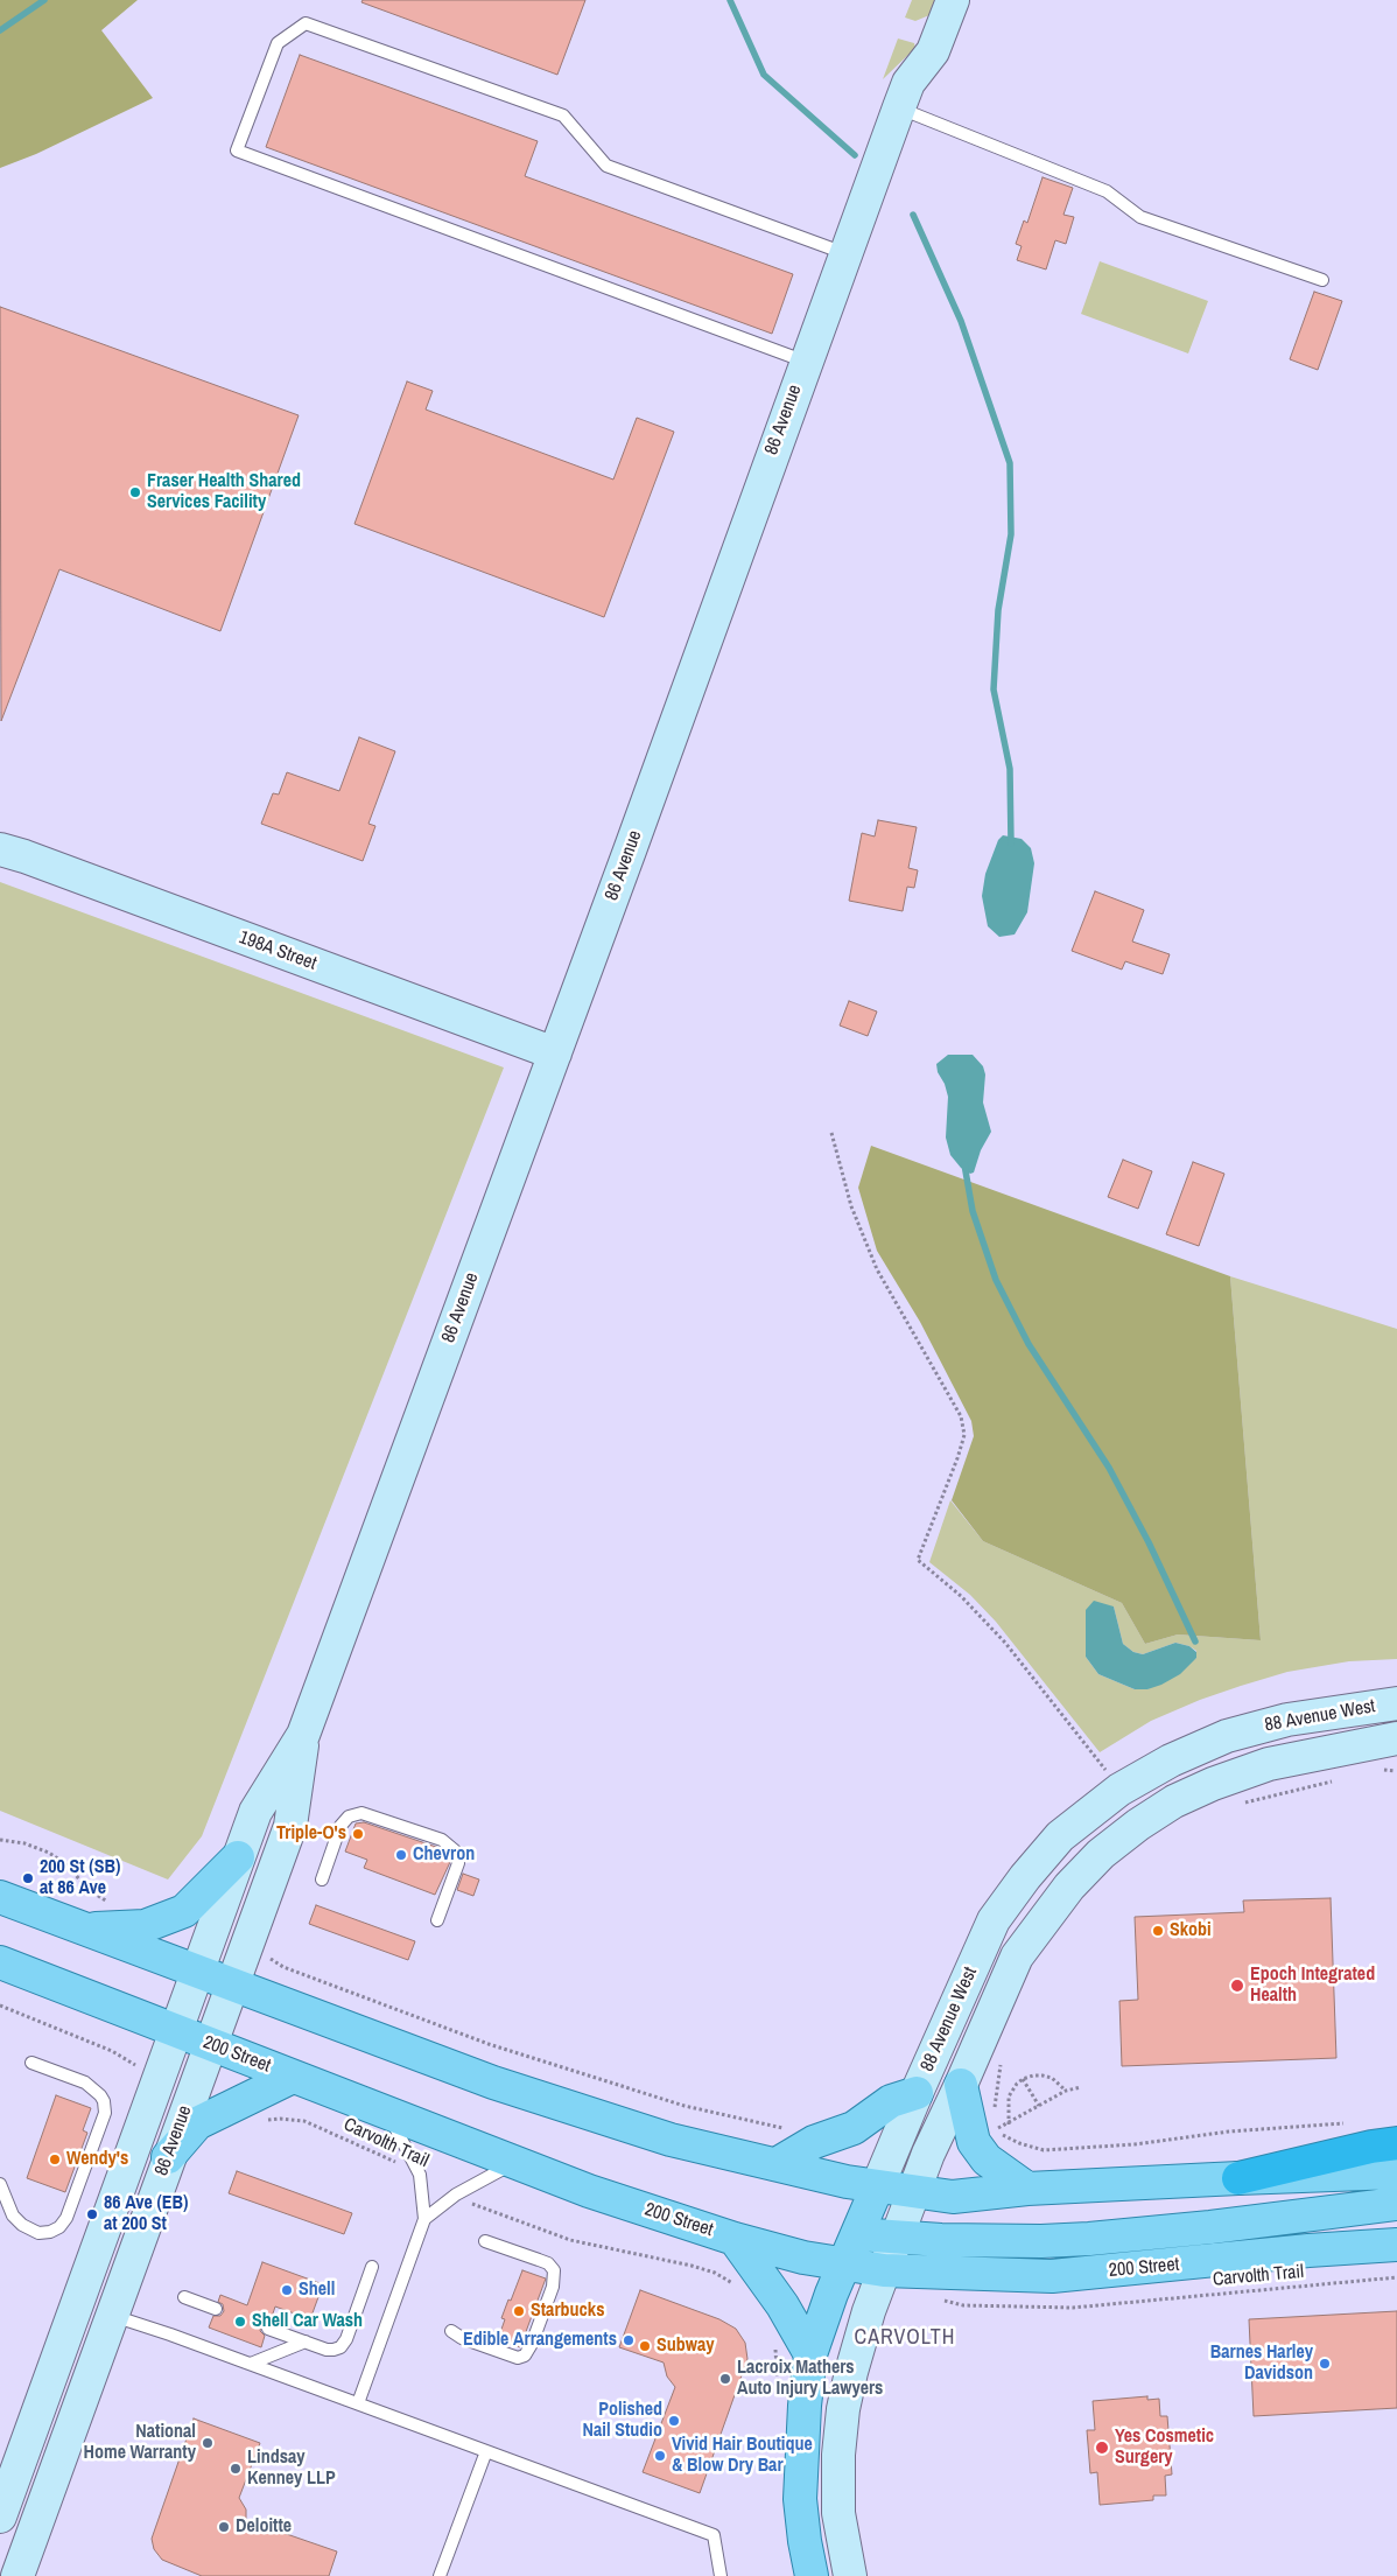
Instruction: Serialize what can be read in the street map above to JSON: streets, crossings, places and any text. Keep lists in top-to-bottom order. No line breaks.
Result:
{"streets":{"main road":["88 Avenue West","200 Street"],"street":["86 Avenue","198A Street"],"path":["Carvolth Trail"]},"crossings":[["86 Avenue","198A Street"],["86 Avenue","200 Street"],["88 Avenue West","200 Street"]],"districts":["CARVOLTH"],"places":["Fraser Health Shared Services Facility","Triple-O's","Chevron","200 St (SB) at 86 Ave","Skobi","Epoch Integrated Health","Wendy's","86 Ave (EB) at 200 St","Shell","Starbucks","Shell Car Wash","Edible Arrangements","Subway","Barnes Harley Davidson","Lacroix Mathers Auto Injury Lawyers","Polished Nail Studio","National Home Warranty","Yes Cosmetic Surgery","Vivid Hair Boutique & Blow Dry Bar","Lindsay Kenney LLP","Deloitte"]}
